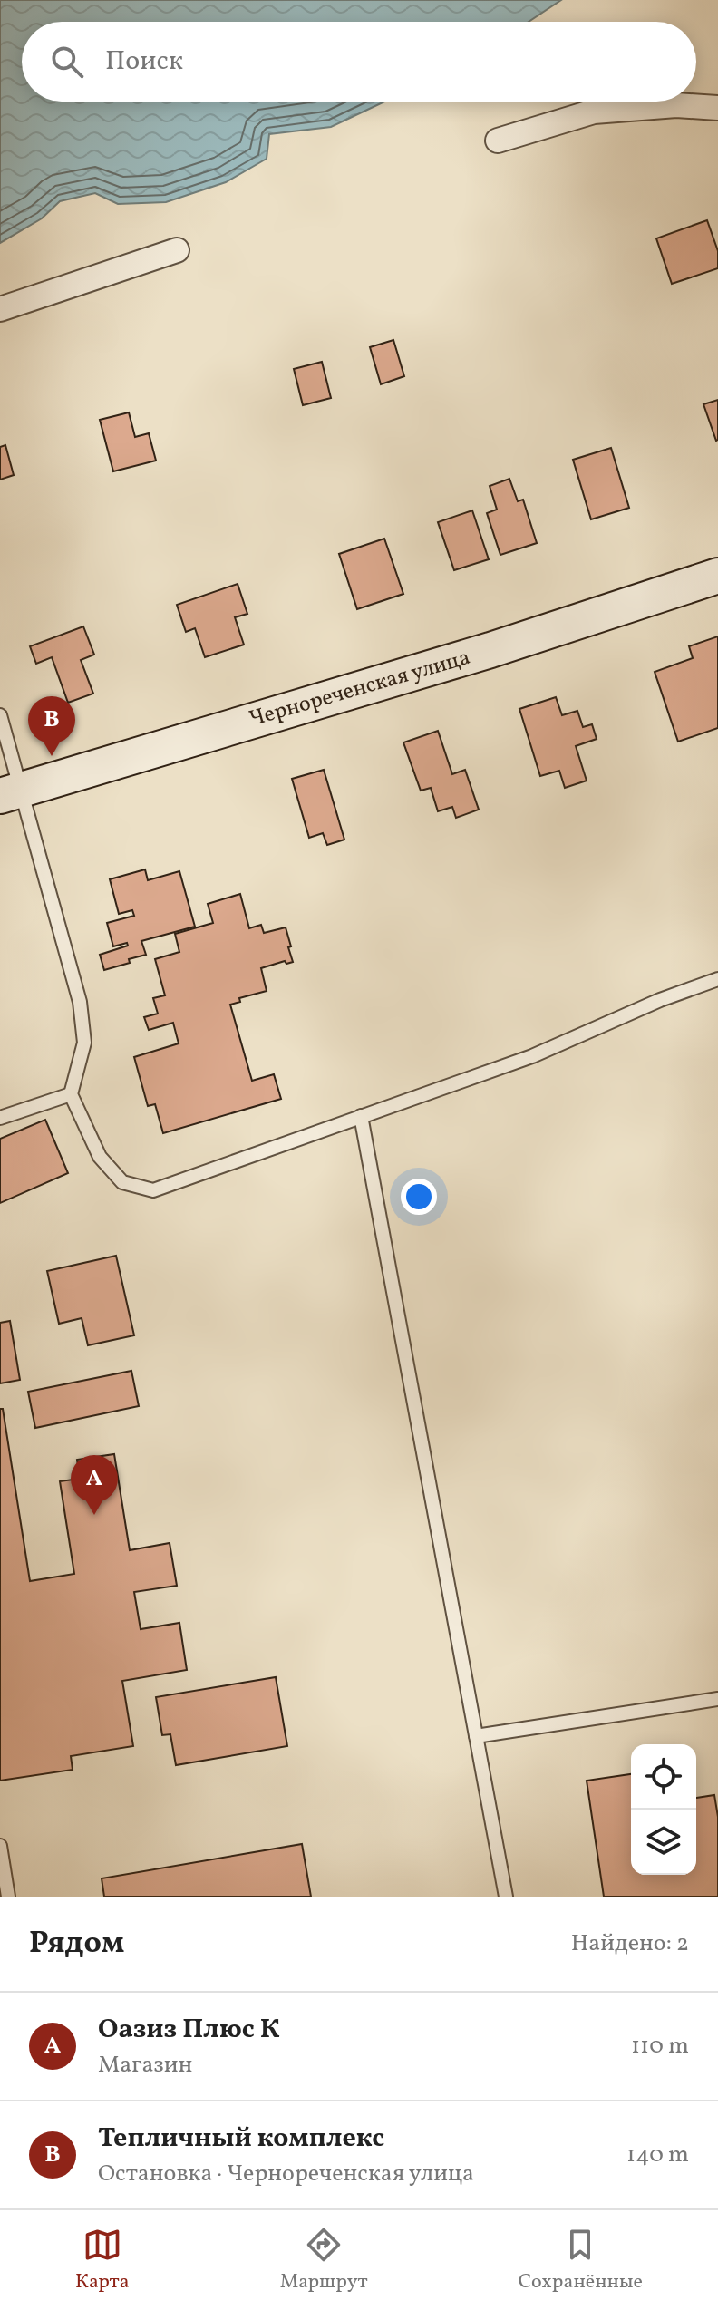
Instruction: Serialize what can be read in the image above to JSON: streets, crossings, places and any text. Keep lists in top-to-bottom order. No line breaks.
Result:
{"streets":{"street":["Чернореченская улица"]},"page":{"search":"Поиск","pins":["B","A"],"heading":["Рядом","Найдено: 2"],"list":[{"mark":"A","name":"Оазиз Плюс К","note":"Магазин","value":"110 m"},{"mark":"B","name":"Тепличный комплекс","note":"Остановка · Чернореченская улица","value":"140 m"}],"nav":["Карта","Маршрут","Сохранённые"]}}
